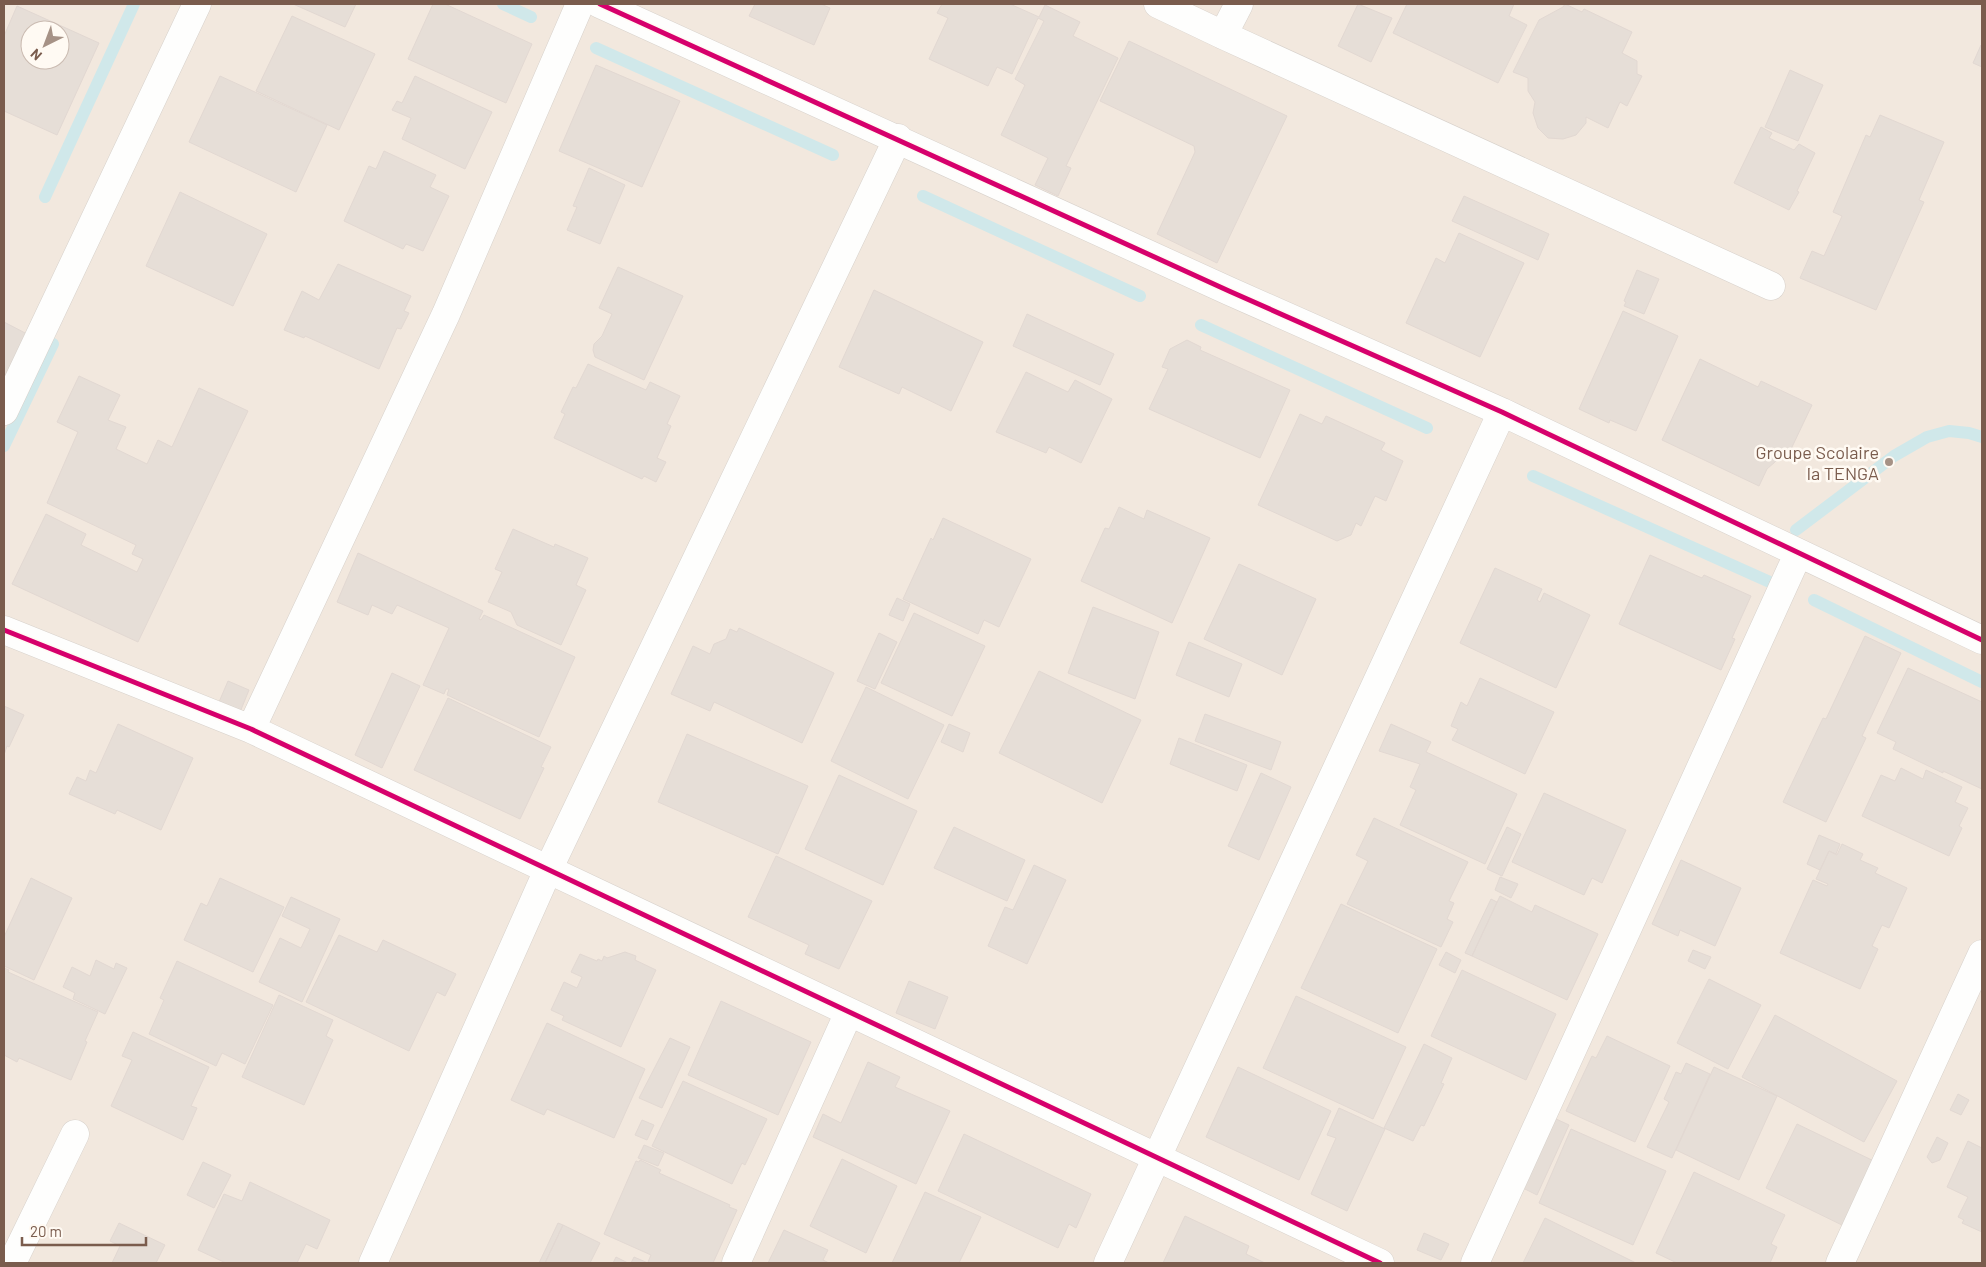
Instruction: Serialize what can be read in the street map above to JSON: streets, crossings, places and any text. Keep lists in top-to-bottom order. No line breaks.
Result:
{"places":["Groupe Scolaire la TENGA"],"scale_bar":"20 m","north":"bottom left"}
